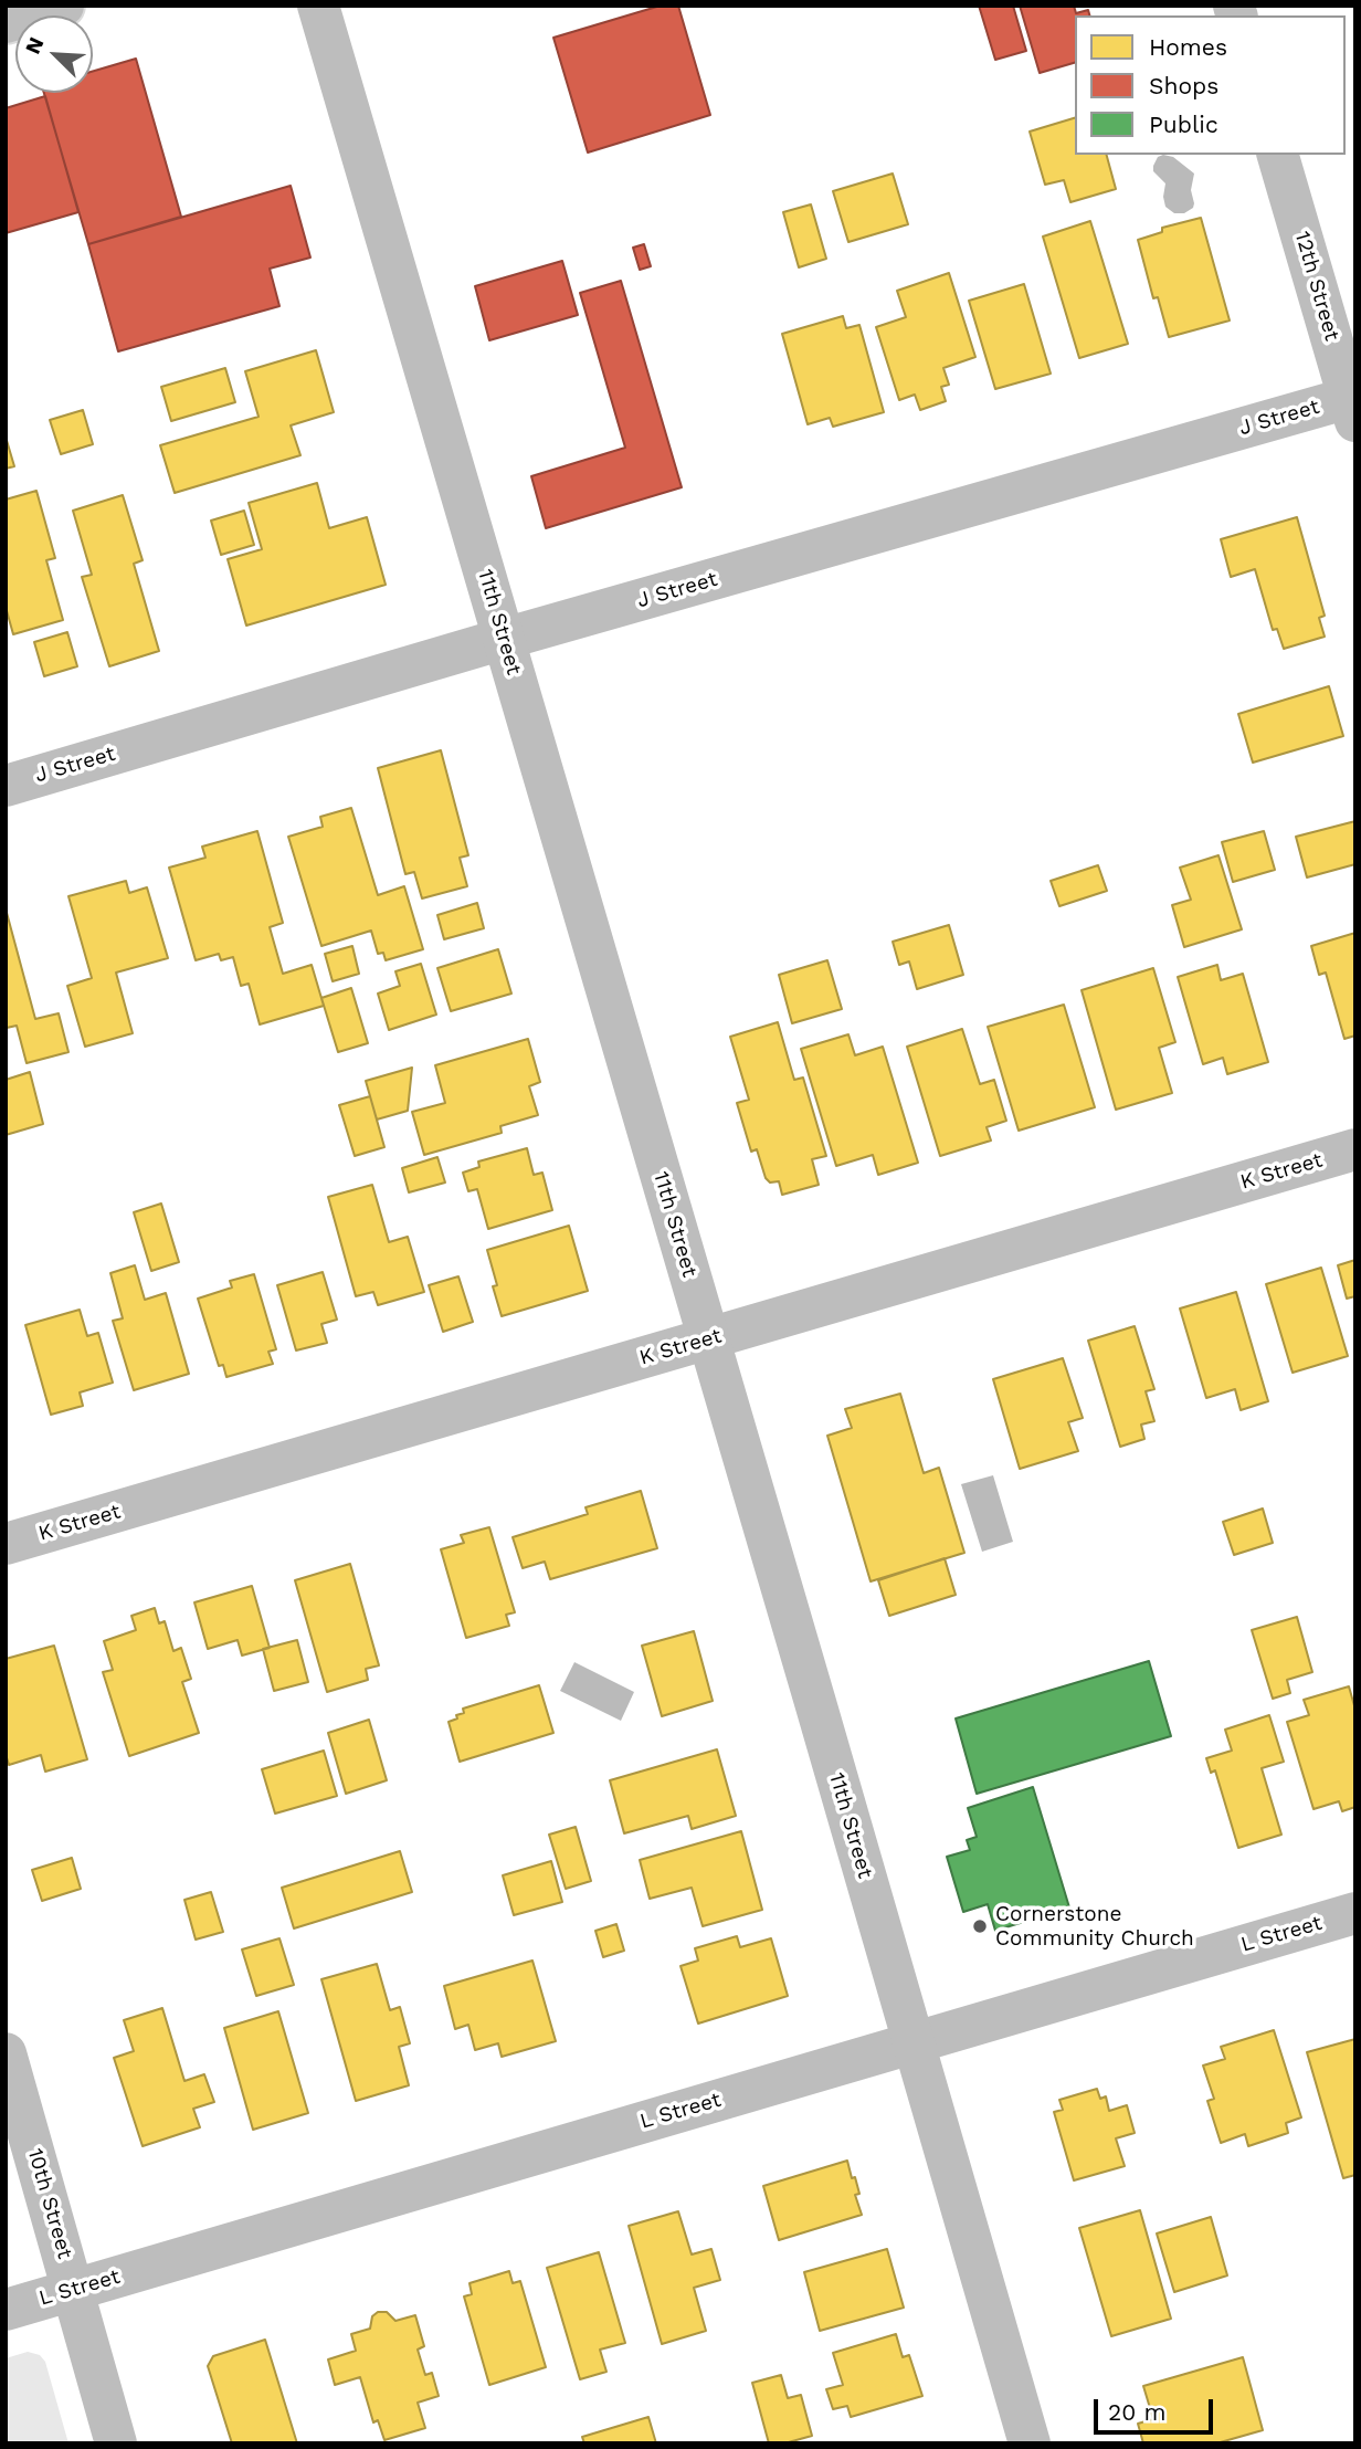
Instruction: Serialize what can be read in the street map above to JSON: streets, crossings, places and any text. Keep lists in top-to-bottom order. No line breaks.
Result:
{"streets":{"street":["12th Street","J Street","11th Street","K Street","L Street","10th Street"]},"crossings":[["12th Street","J Street"],["J Street","11th Street"],["11th Street","K Street"],["11th Street","L Street"],["L Street","10th Street"]],"places":["Cornerstone Community Church"],"legend":["Homes","Shops","Public"],"scale_bar":"20 m","north":"top left"}
